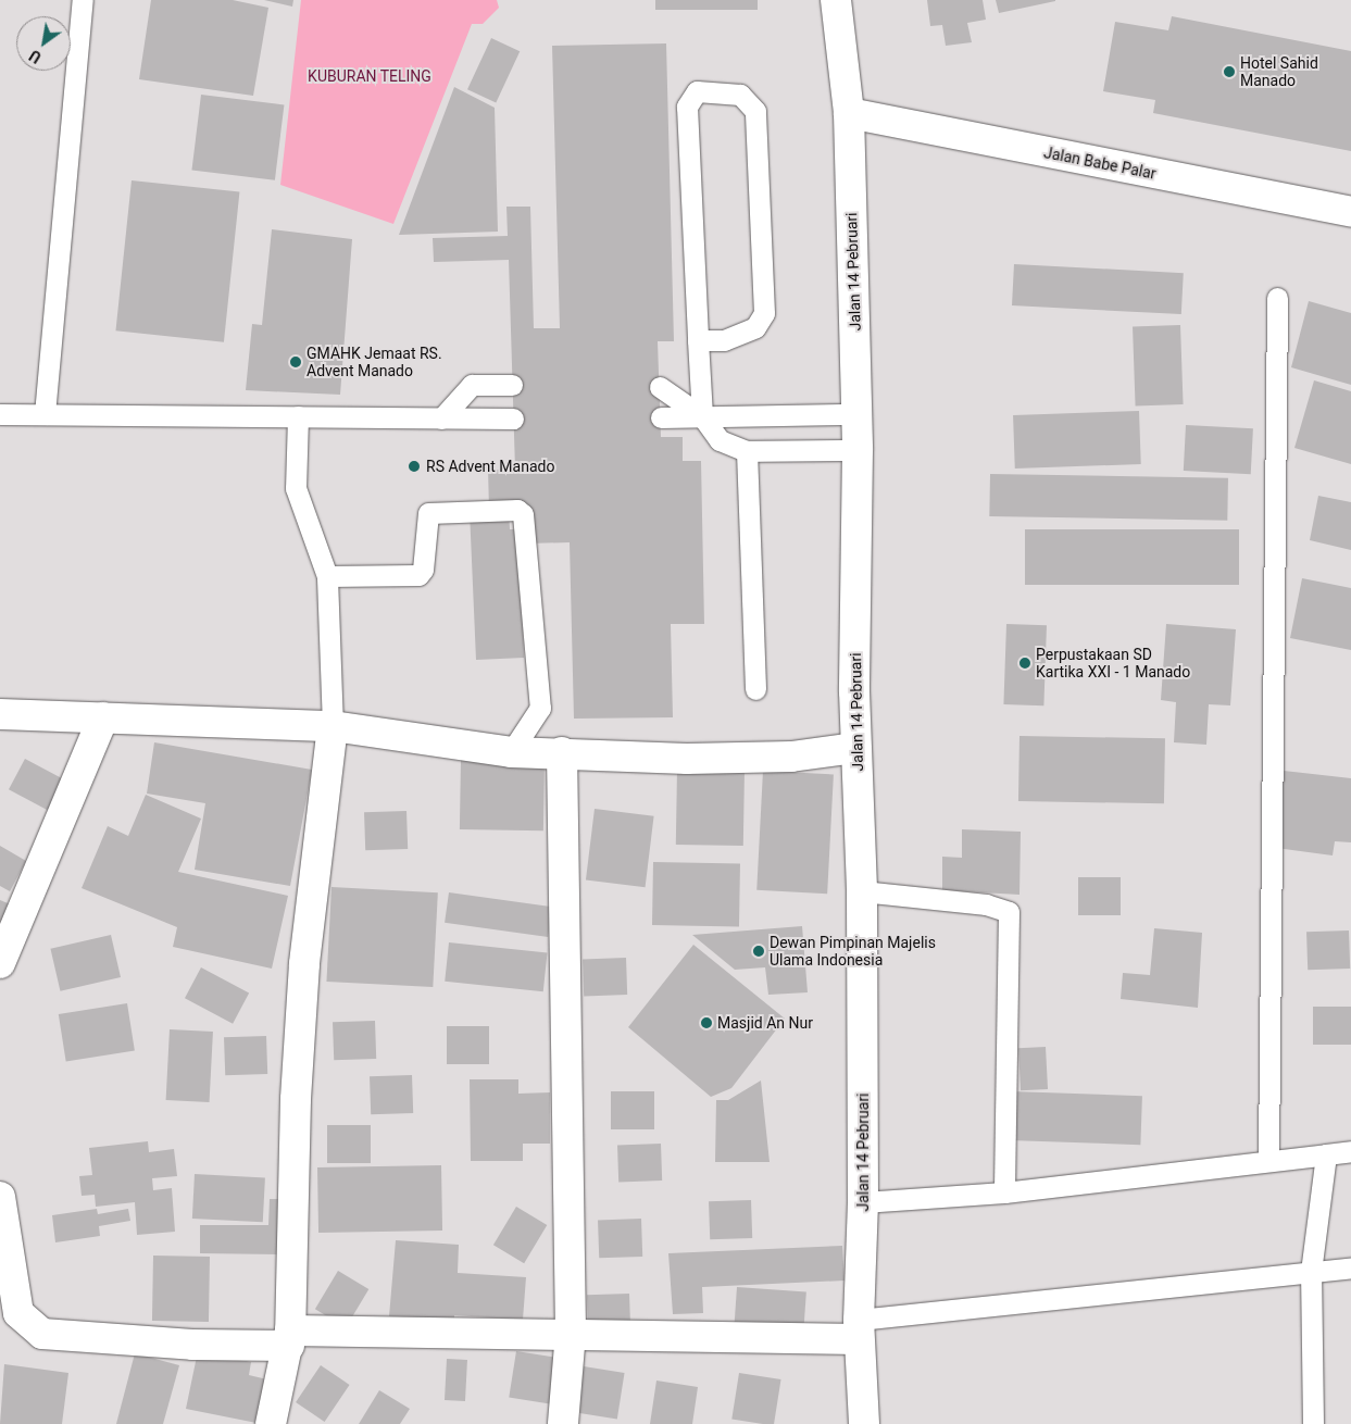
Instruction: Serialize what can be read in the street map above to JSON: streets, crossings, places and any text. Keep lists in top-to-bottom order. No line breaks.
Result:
{"streets":{"street":["Jalan Babe Palar","Jalan 14 Pebruari"]},"crossings":[["Jalan Babe Palar","Jalan 14 Pebruari"]],"parks":["KUBURAN TELING"],"places":["Hotel Sahid Manado","GMAHK Jemaat RS. Advent Manado","RS Advent Manado","Perpustakaan SD Kartika XXI - 1 Manado","Dewan Pimpinan Majelis Ulama Indonesia","Masjid An Nur"],"north":"bottom left"}
